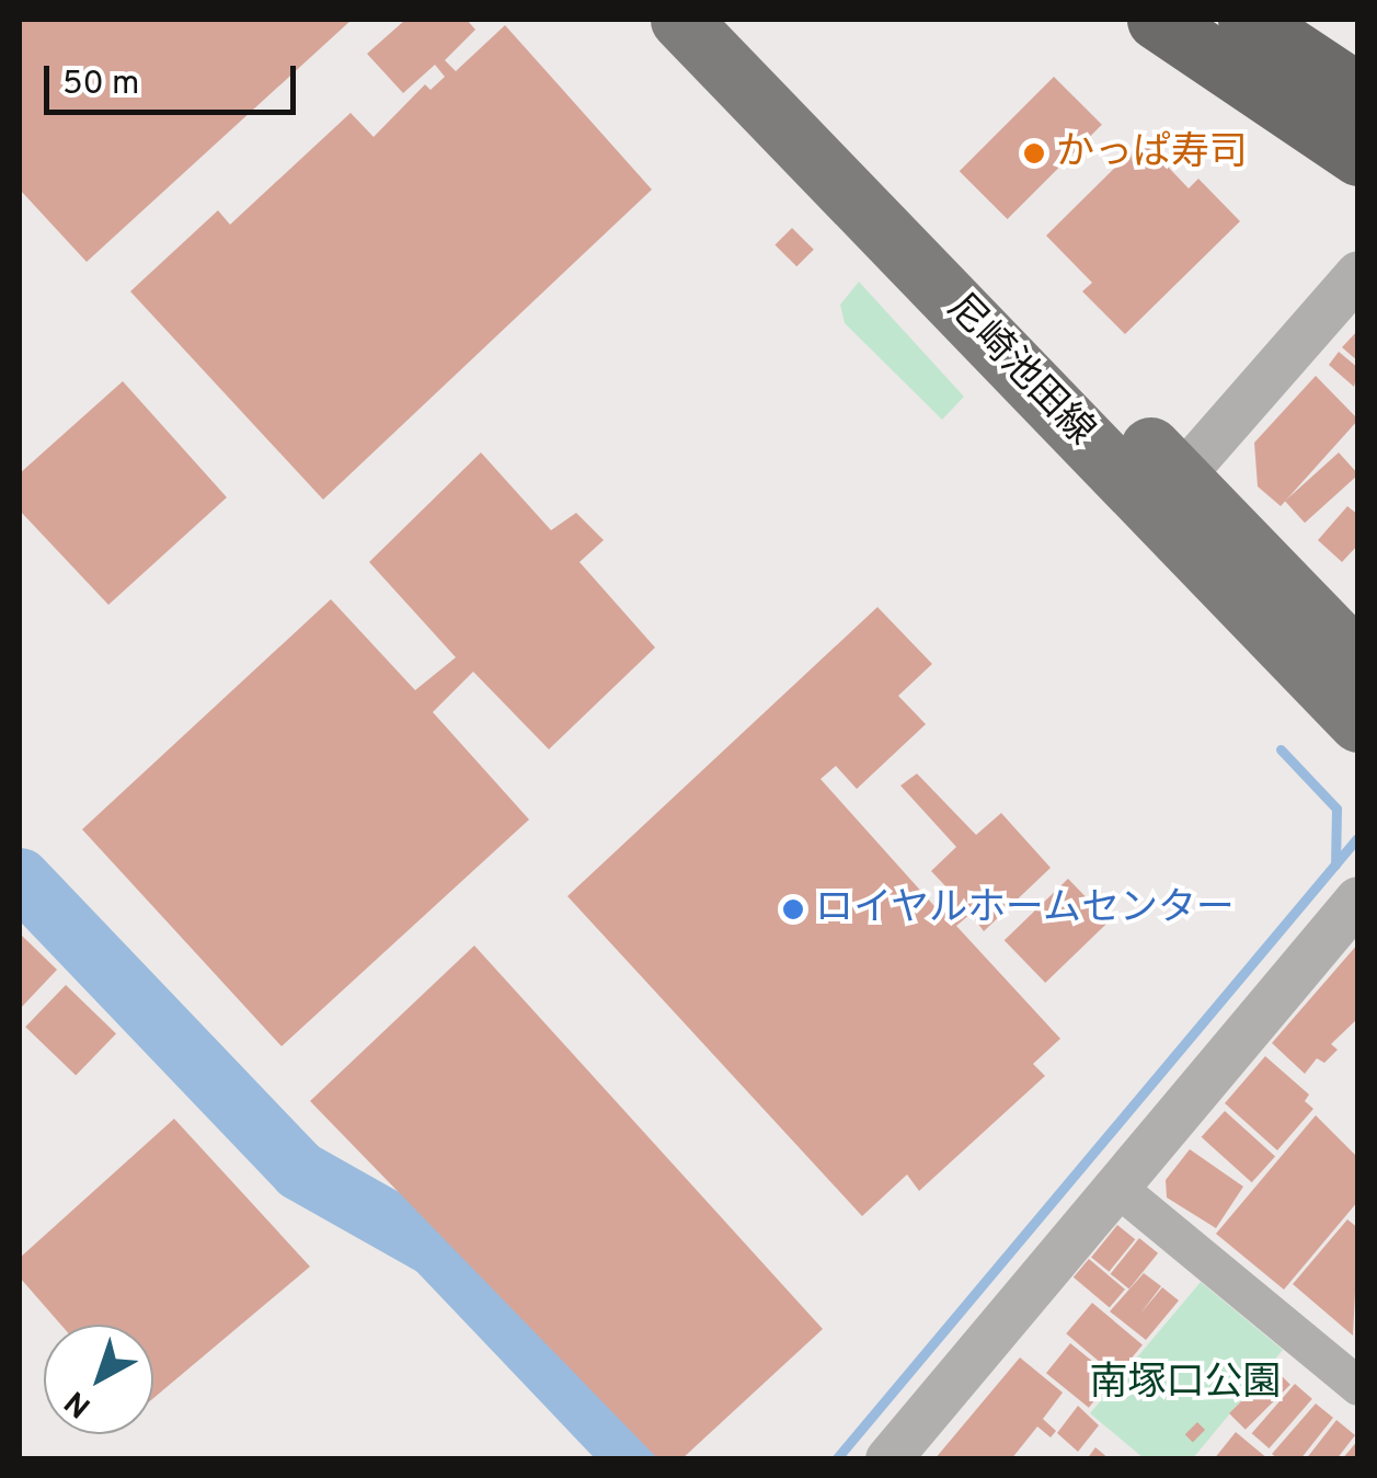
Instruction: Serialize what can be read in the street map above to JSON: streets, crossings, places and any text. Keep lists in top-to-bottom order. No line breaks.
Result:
{"streets":{"main road":["尼崎池田線"]},"parks":["南塚口公園"],"places":["かっぱ寿司","ロイヤルホームセンター"],"scale_bar":"50 m","north":"bottom left"}
